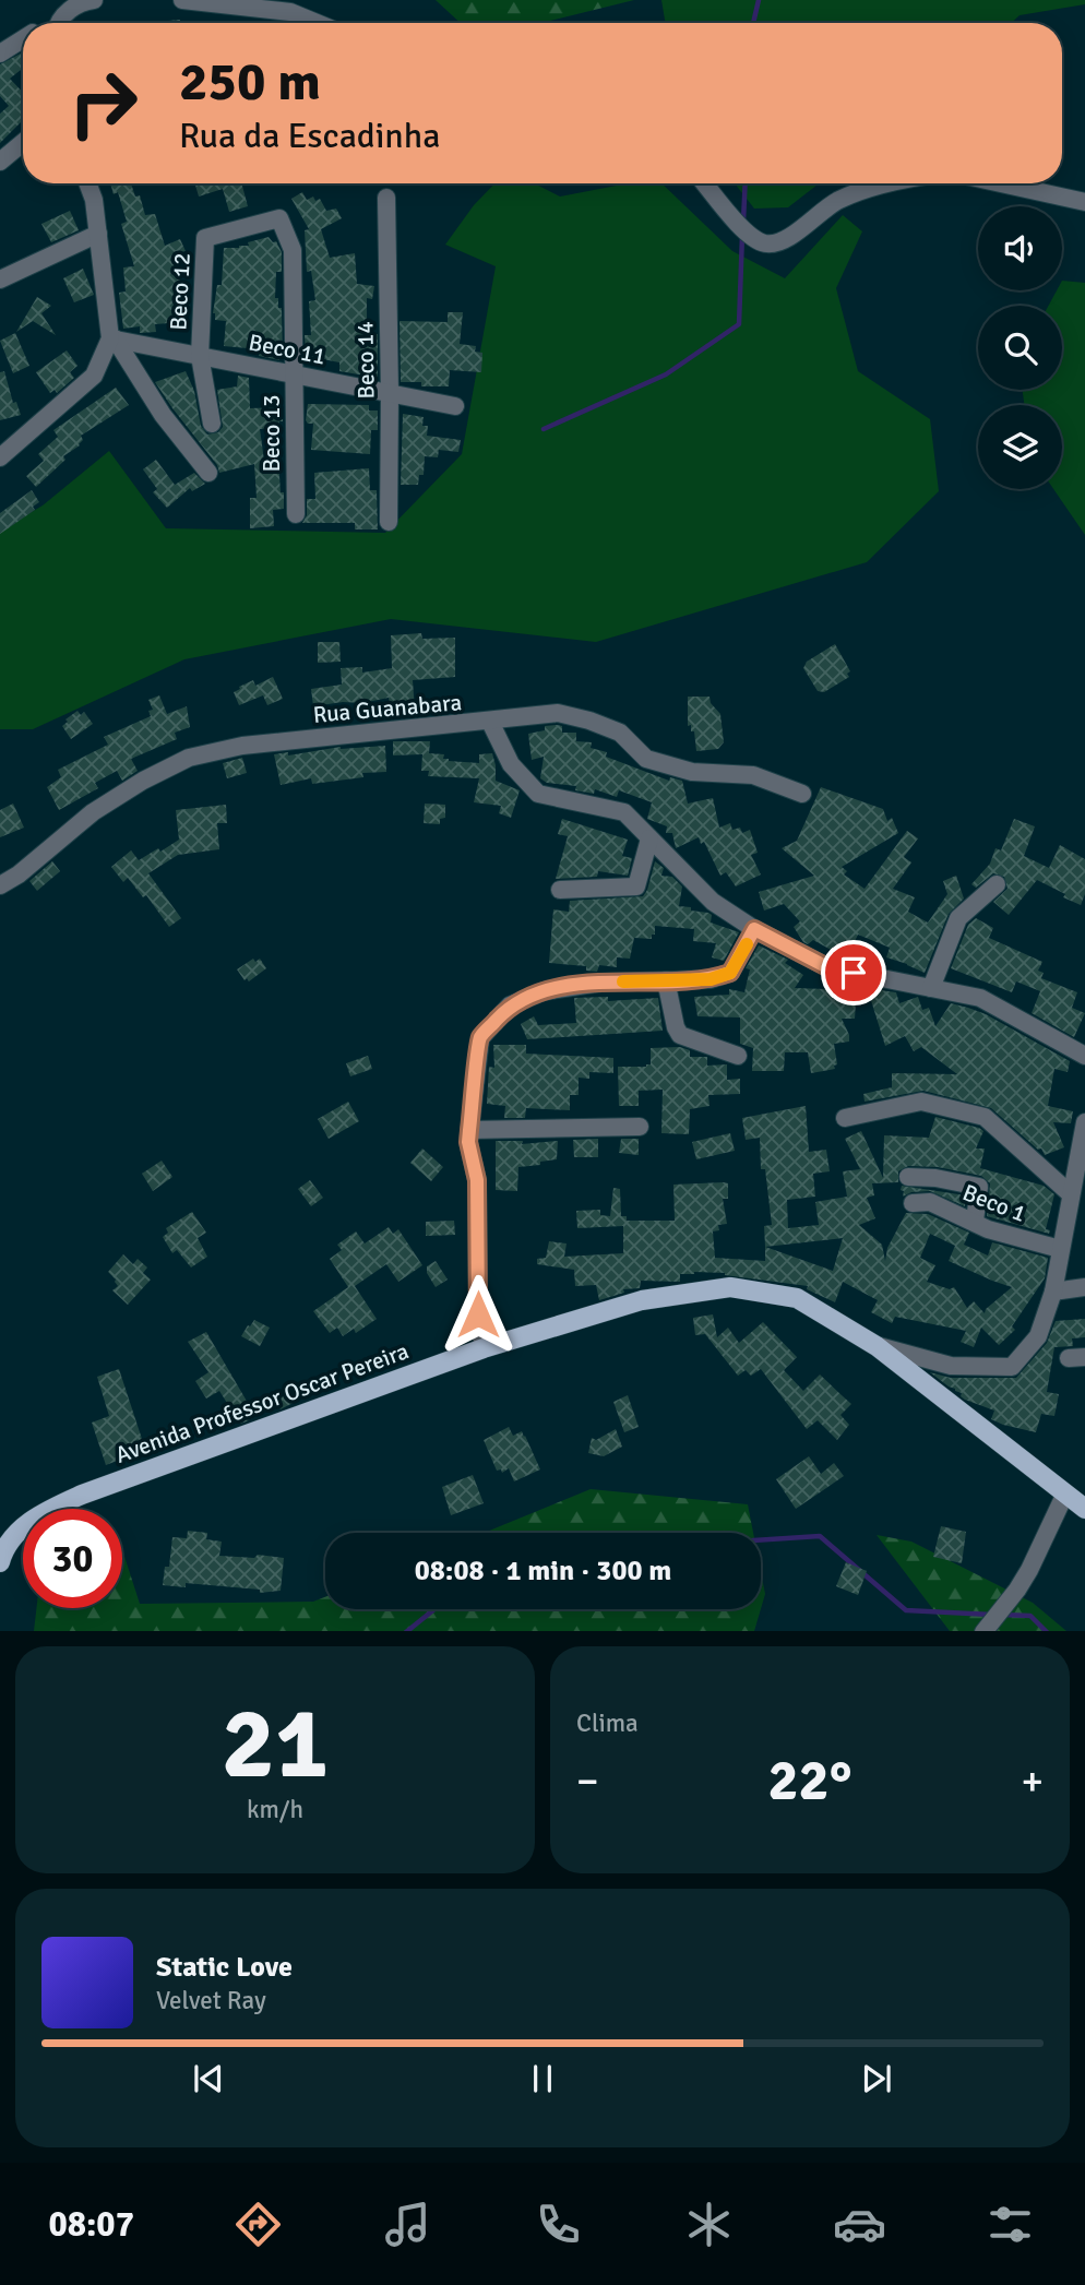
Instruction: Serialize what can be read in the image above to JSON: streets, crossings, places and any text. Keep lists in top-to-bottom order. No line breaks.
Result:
{"streets":{"main road":["Avenida Professor Oscar Pereira"],"street":["Beco 12","Beco 11","Beco 14","Beco 13","Rua Guanabara","Beco 1"]},"crossings":[["Beco 12","Beco 11"],["Beco 12","Beco 13"],["Beco 11","Beco 14"],["Beco 11","Beco 13"]],"page":{"turn":["250 m","Rua da Escadinha"],"limit":"30","trip":"08:08 · 1 min · 300 m","tile":[["21","km/h"],"Clima"],"heat":["−","22°","+"],"song":["Static Love","Velvet Ray"],"tabs":"08:07"}}
